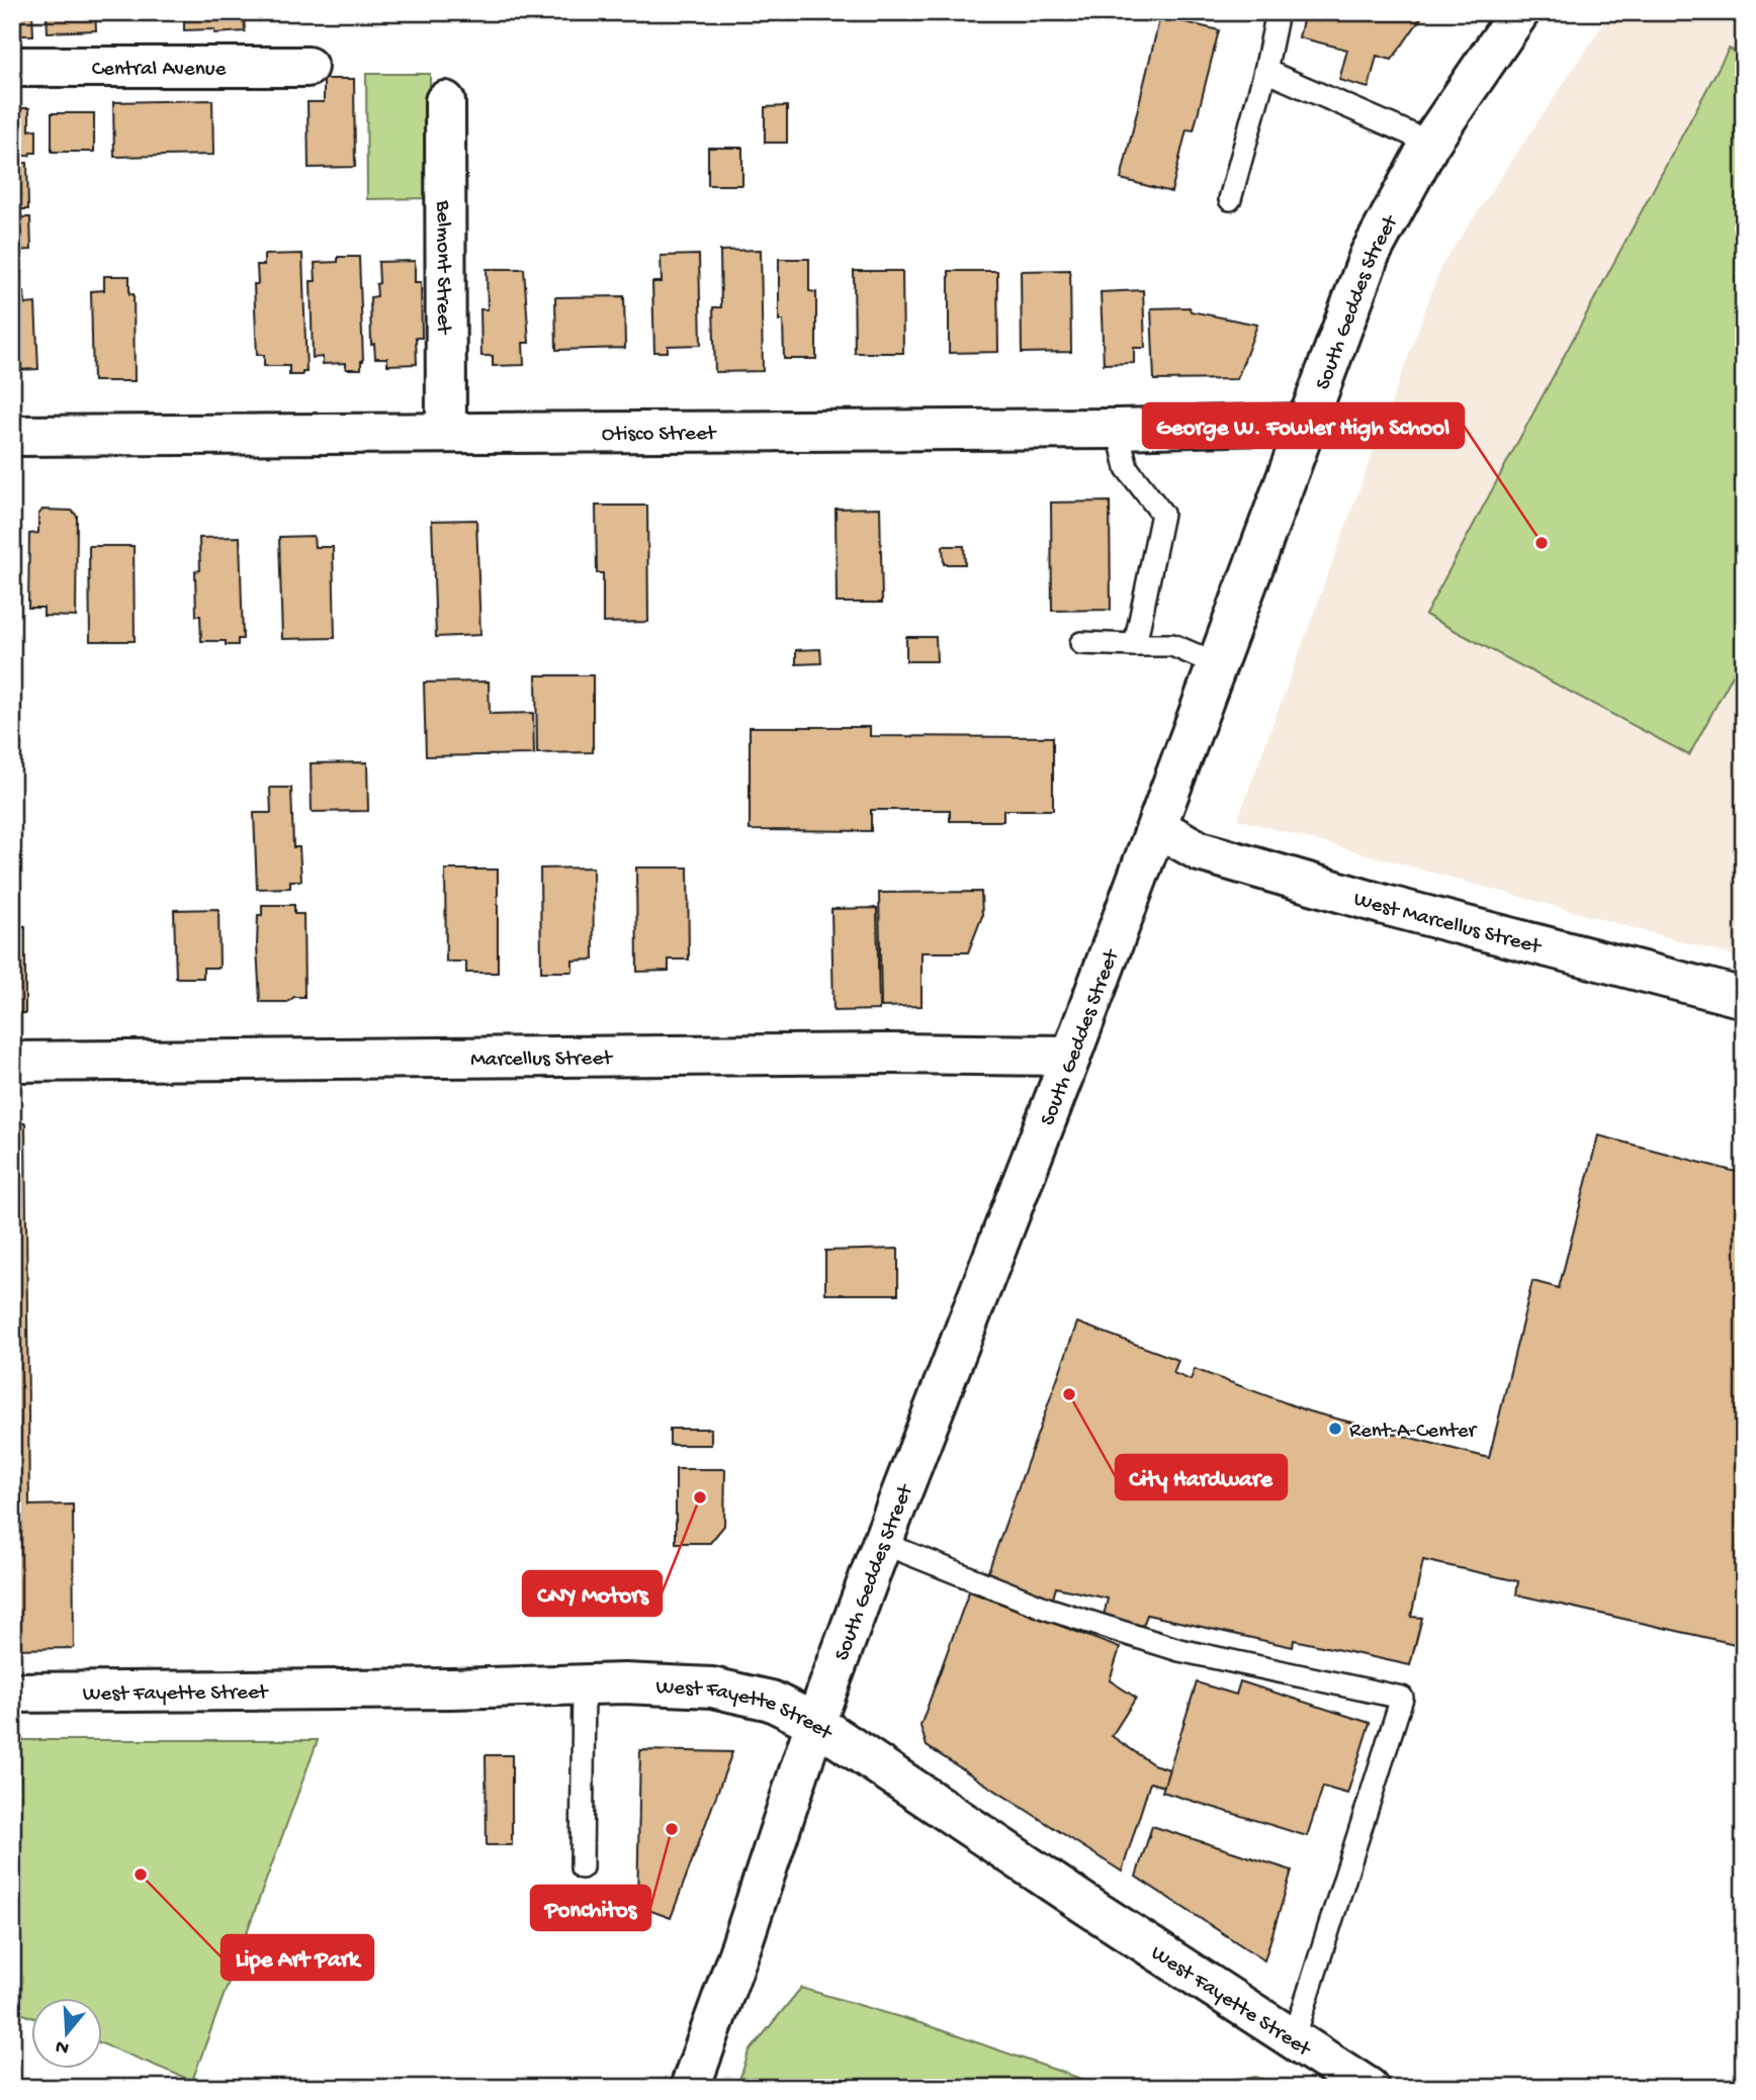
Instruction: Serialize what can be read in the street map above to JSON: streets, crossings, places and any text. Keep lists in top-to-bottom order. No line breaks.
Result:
{"streets":{"street":["Central Avenue","Belmont Street","South Geddes Street","Otisco Street","West Marcellus Street","Marcellus Street","West Fayette Street"]},"crossings":[["Belmont Street","Otisco Street"],["South Geddes Street","Otisco Street"],["South Geddes Street","West Marcellus Street"],["South Geddes Street","Marcellus Street"],["South Geddes Street","West Fayette Street"]],"places":["George W. Fowler High School","City Hardware","Rent-A-Center","CNY Motors","Ponchitos","Lipe Art Park"],"north":"bottom"}
